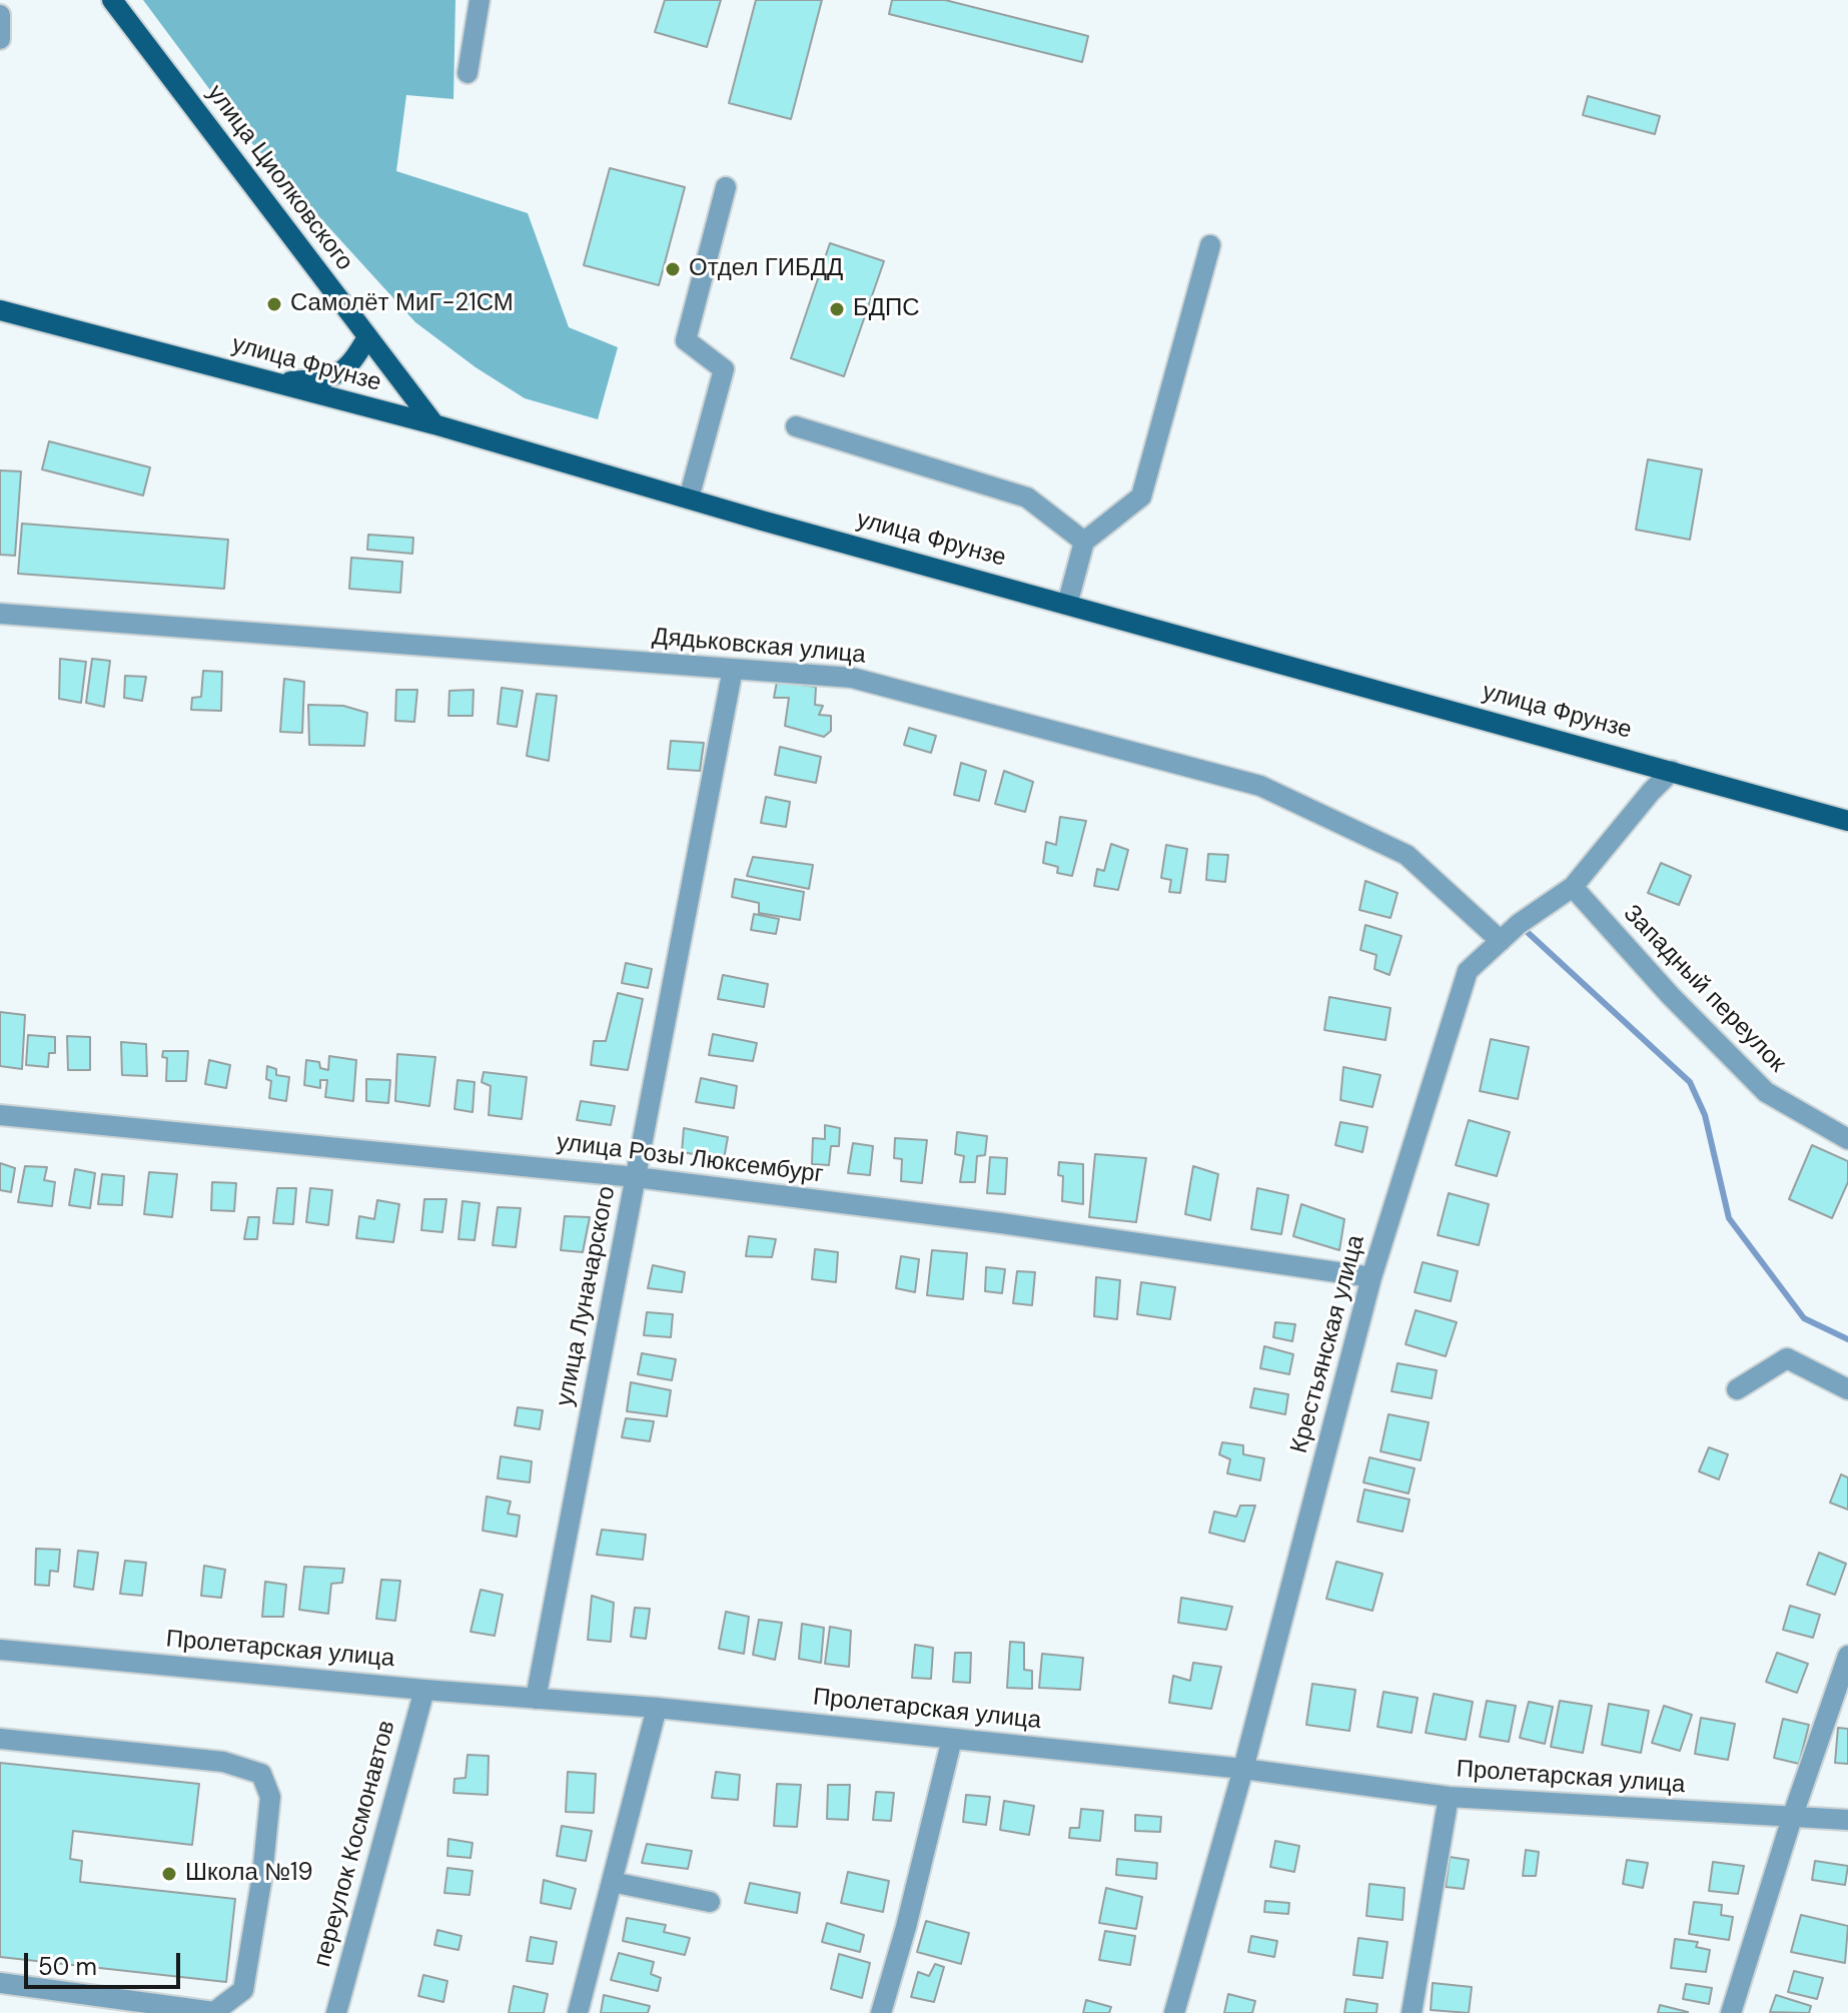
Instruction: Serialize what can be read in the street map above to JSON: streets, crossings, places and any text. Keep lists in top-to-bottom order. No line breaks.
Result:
{"streets":{"main road":["улица Циолковского","улица Фрунзе"],"street":["Дядьковская улица","Западный переулок","улица Розы Люксембург","улица Луначарского","Крестьянская улица","Пролетарская улица","переулок Космонавтов"]},"crossings":[["улица Циолковского","улица Фрунзе"],["улица Фрунзе","Крестьянская улица"],["Дядьковская улица","улица Луначарского"],["Дядьковская улица","Крестьянская улица"],["Западный переулок","Крестьянская улица"],["улица Розы Люксембург","улица Луначарского"],["улица Розы Люксембург","Крестьянская улица"],["улица Луначарского","Пролетарская улица"],["Крестьянская улица","Пролетарская улица"],["Пролетарская улица","переулок Космонавтов"]],"places":["Отдел ГИБДД","Самолёт МиГ-21СМ","БДПС","Школа №19"],"scale_bar":"50 m"}
